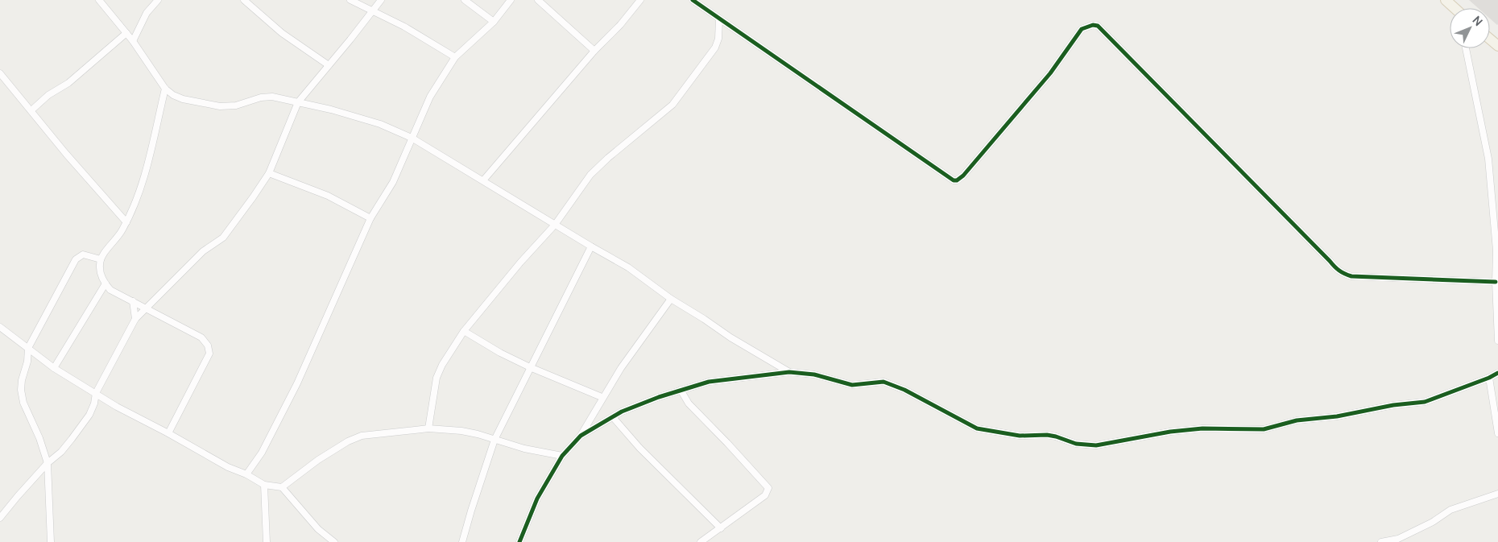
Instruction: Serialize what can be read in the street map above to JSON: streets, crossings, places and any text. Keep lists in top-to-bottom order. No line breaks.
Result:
{"north":"top right"}
